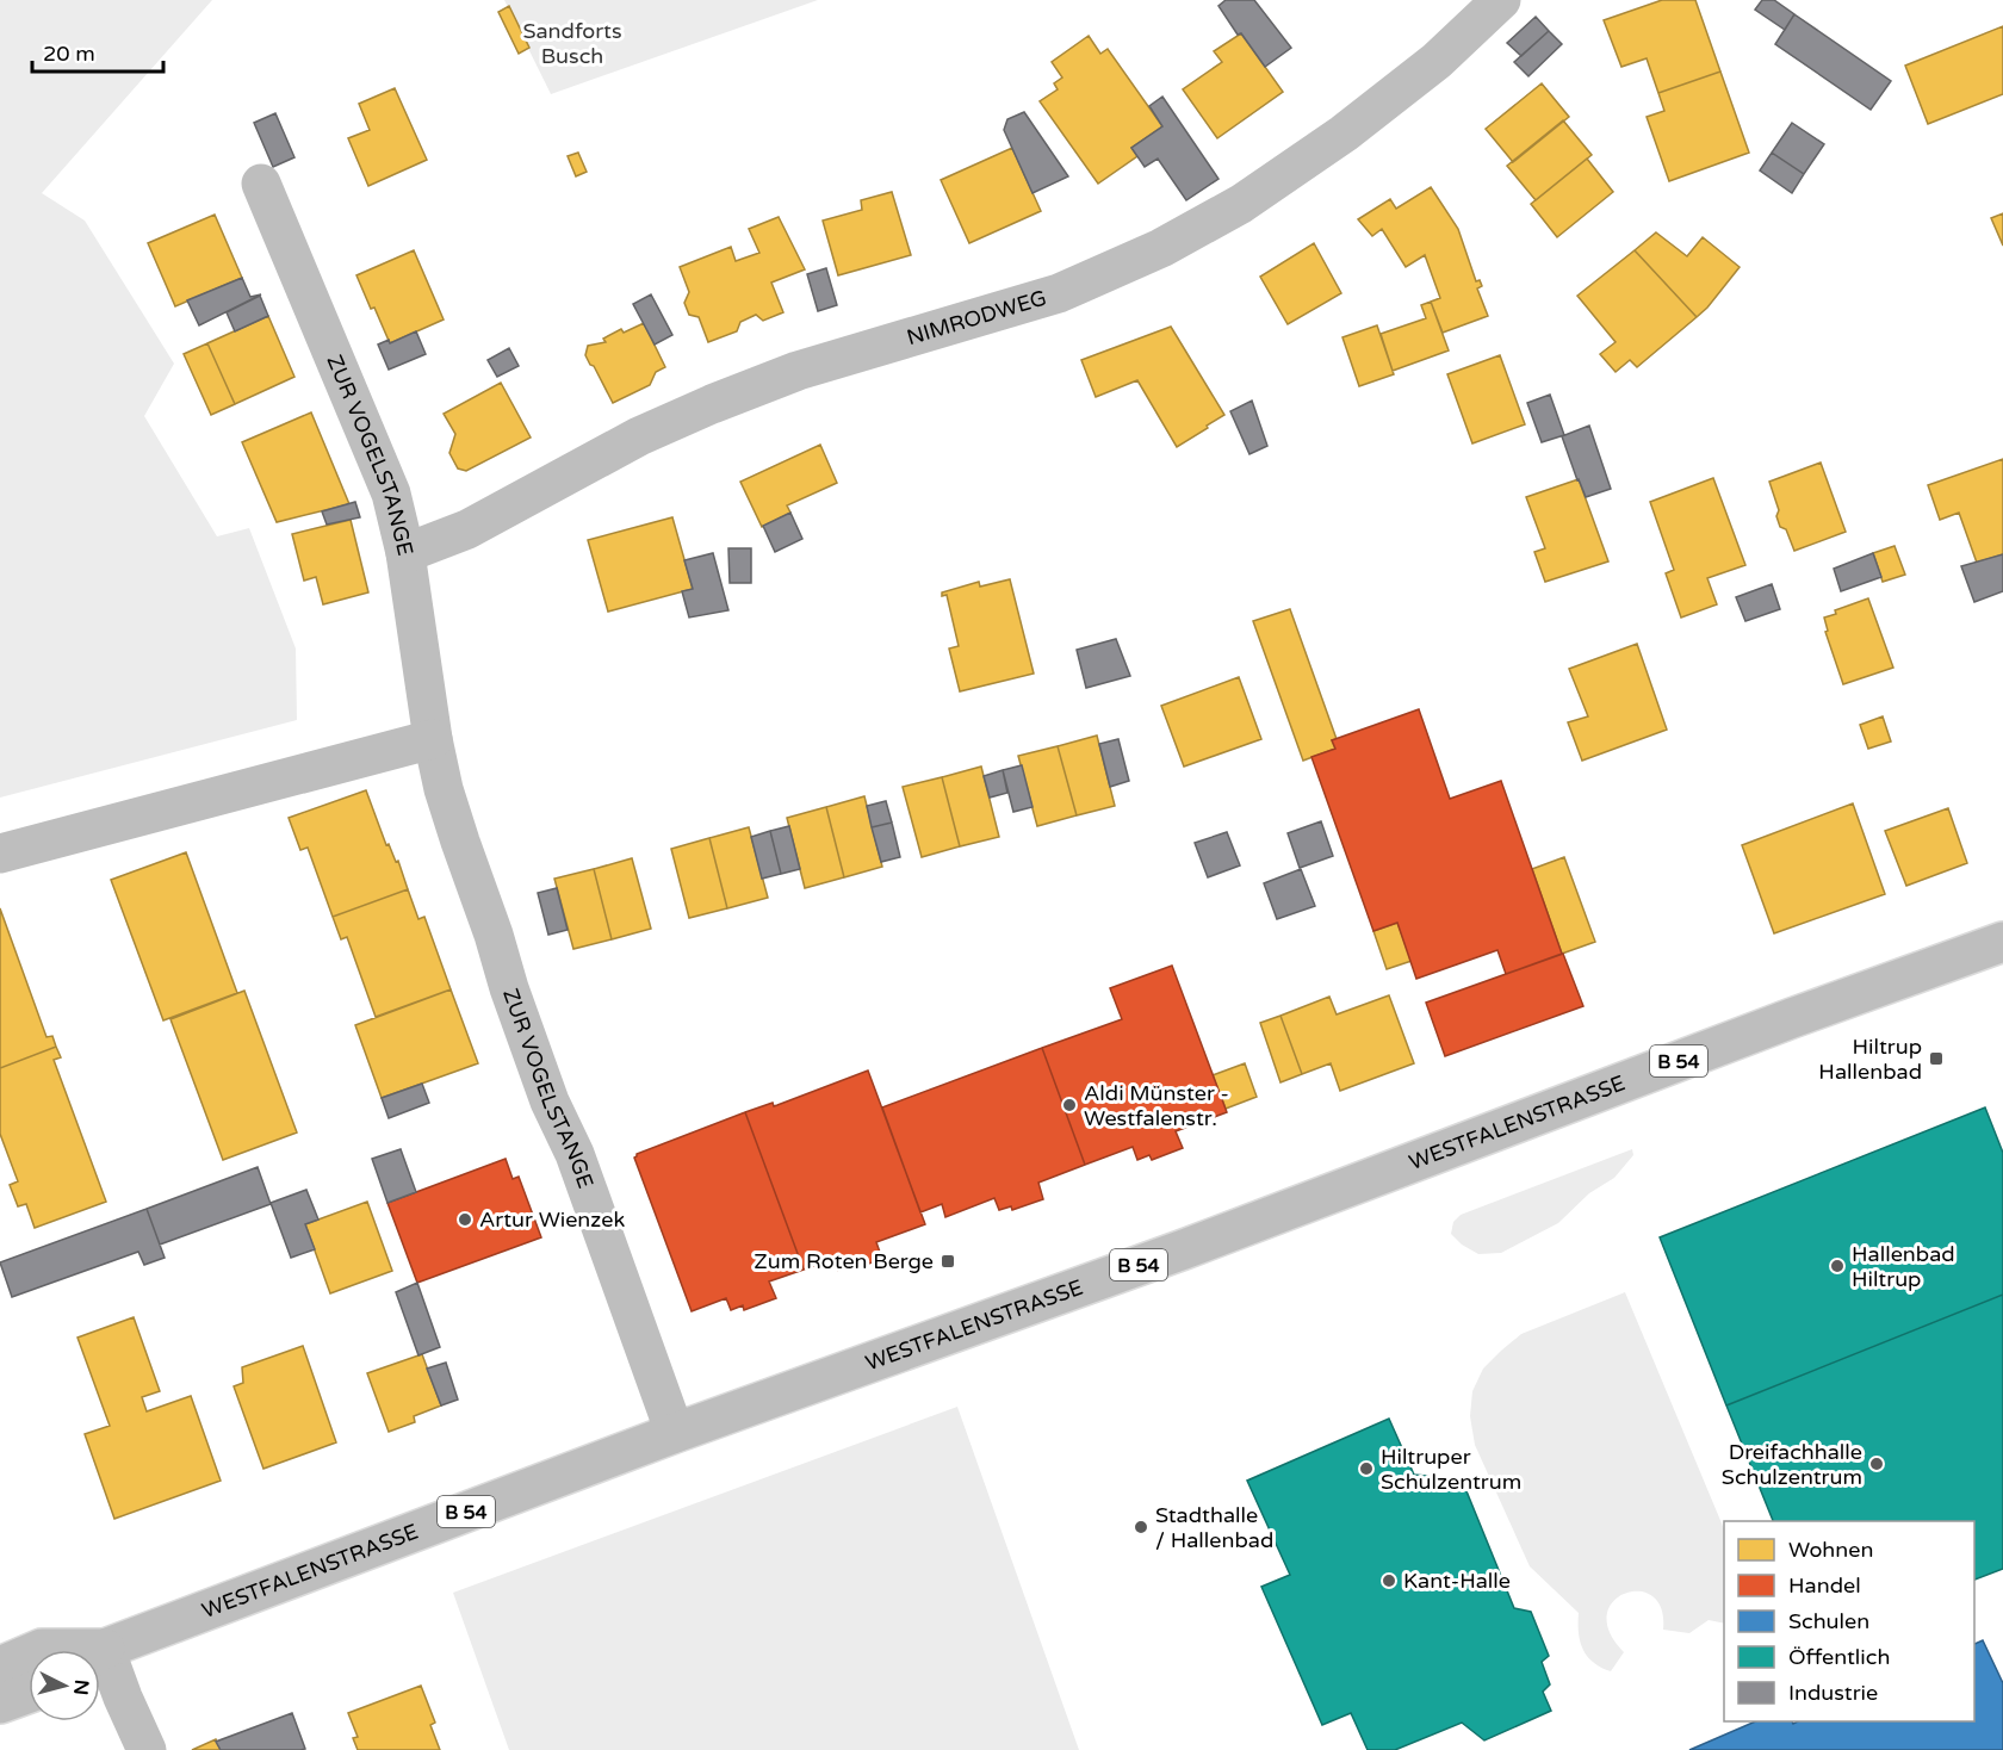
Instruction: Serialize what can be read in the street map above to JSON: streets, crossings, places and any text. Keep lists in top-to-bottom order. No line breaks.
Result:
{"streets":{"street":["NIMRODWEG","ZUR VOGELSTANGE","B 54","WESTFALENSTRASSE"]},"crossings":[["NIMRODWEG","ZUR VOGELSTANGE"],["ZUR VOGELSTANGE","WESTFALENSTRASSE"]],"parks":["Sandforts Busch"],"places":{"transit":["Hiltrup Hallenbad","Zum Roten Berge"],"other":["Aldi Münster - Westfalenstr.","Artur Wienzek","Hallenbad Hiltrup","Dreifachhalle Schulzentrum","Hiltruper Schulzentrum","Stadthalle / Hallenbad","Kant-Halle"]},"legend":["Wohnen","Handel","Schulen","Öffentlich","Industrie"],"scale_bar":"20 m","north":"right"}
